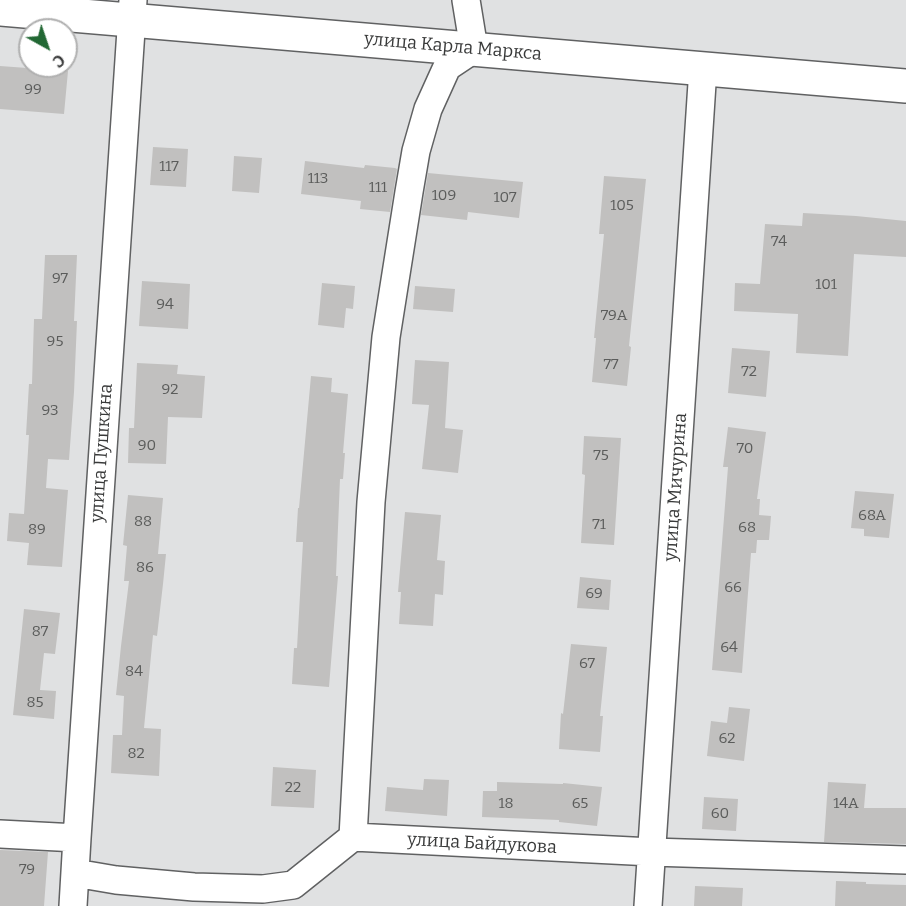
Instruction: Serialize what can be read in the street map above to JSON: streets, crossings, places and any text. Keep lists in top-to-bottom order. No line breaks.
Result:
{"streets":{"main road":["улица Карла Маркса"],"street":["улица Пушкина","улица Мичурина","улица Байдукова"]},"crossings":[["улица Карла Маркса","улица Пушкина"],["улица Карла Маркса","улица Мичурина"],["улица Мичурина","улица Байдукова"]],"house_numbers":["99","117","113","111","109","107","105","74","97","101","94","79А","95","77","72","92","93","90","70","75","68А","88","71","68","89","86","66","69","87","64","67","84","85","62","82","22","18","65","14А","60","79"],"north":"bottom right"}
